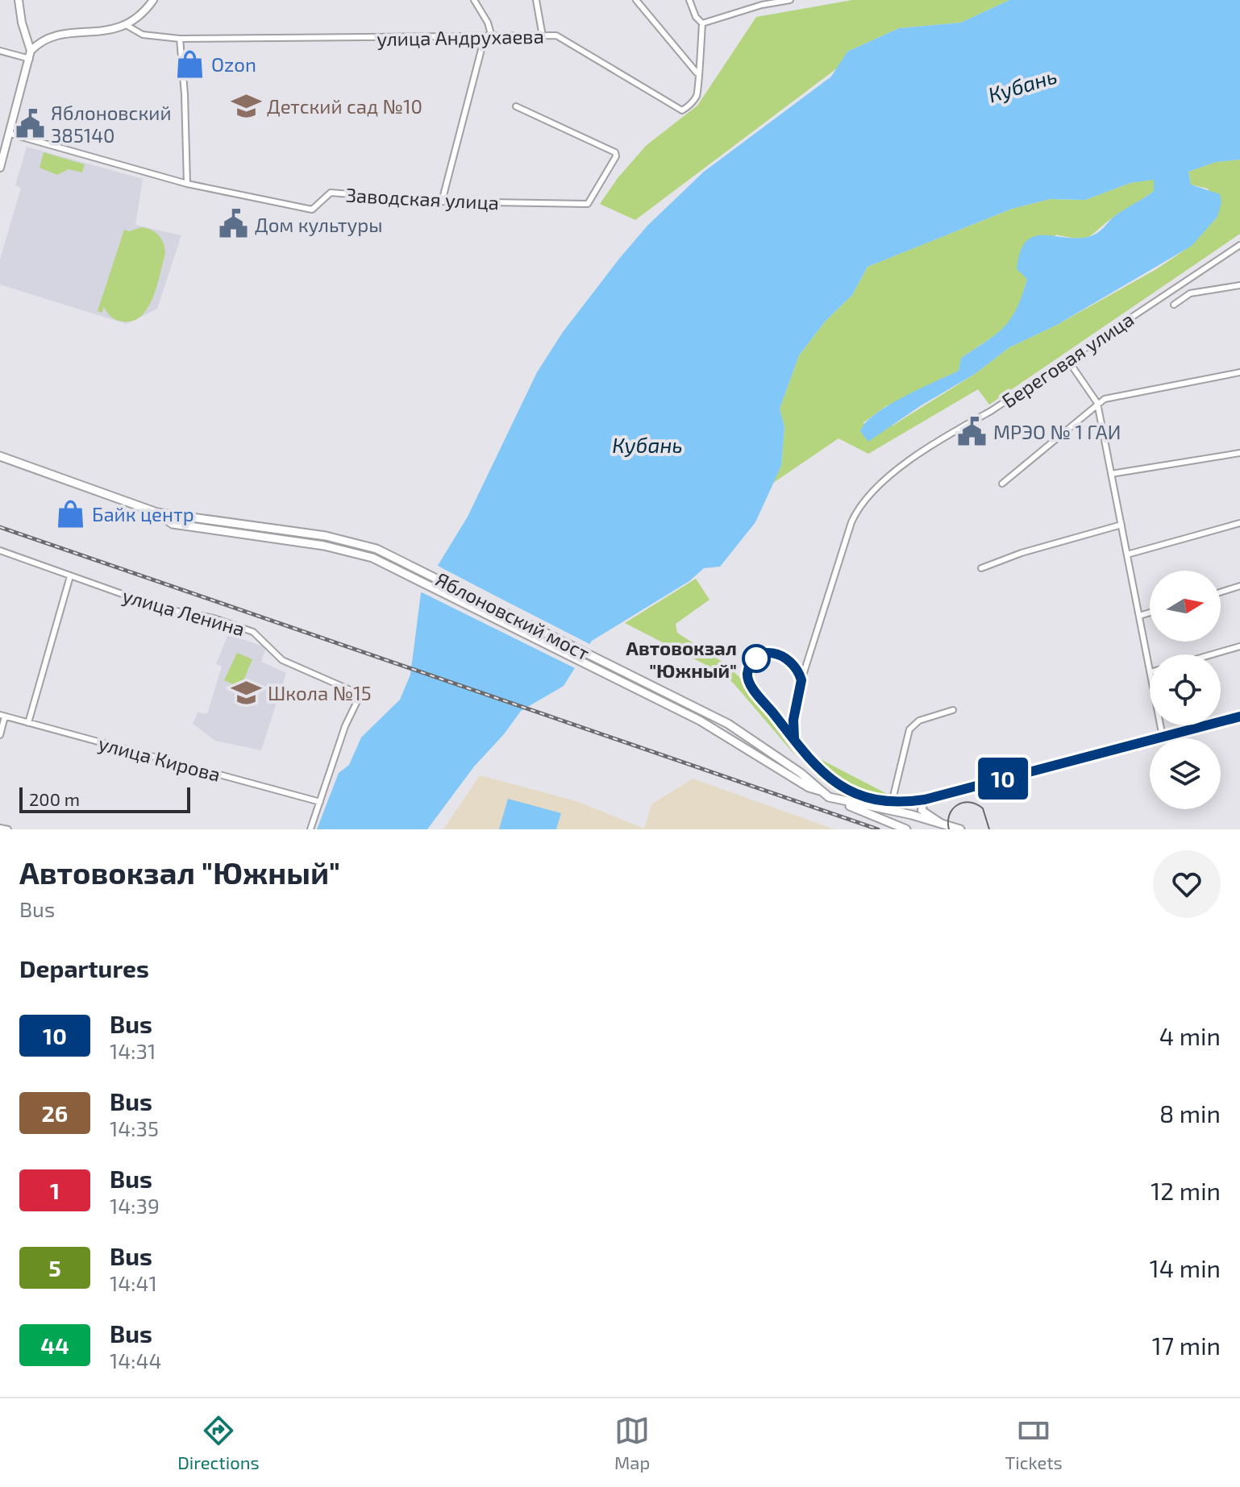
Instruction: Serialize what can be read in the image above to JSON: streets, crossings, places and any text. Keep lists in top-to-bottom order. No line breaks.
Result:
{"streets":{"main road":["Яблоновский мост"],"street":["улица Андрухаева","Заводская улица","Береговая улица","улица Ленина","улица Кирова"]},"crossings":[["улица Ленина","улица Кирова"]],"water":["Кубань"],"places":{"shop":["Ozon","Байк центр"],"school or university":["Детский сад №10","Школа №15"],"public building":["Яблоновский 385140","Дом культуры","МРЭО № 1 ГАИ"],"other":["Автовокзал \"Южный\""]},"lines":["bus line 10"],"scale_bar":"200 m","north":"right","page":{"on_map":"10","scale":"200 m","heading":[["Автовокзал \"Южный\"","Bus"],"Departures"],"list":[{"mark":"10","name":"Bus","note":"14:31","value":"4 min"},{"mark":"26","name":"Bus","note":"14:35","value":"8 min"},{"mark":"1","name":"Bus","note":"14:39","value":"12 min"},{"mark":"5","name":"Bus","note":"14:41","value":"14 min"},{"mark":"44","name":"Bus","note":"14:44","value":"17 min"}],"tabs":["Directions","Map","Tickets"]}}
